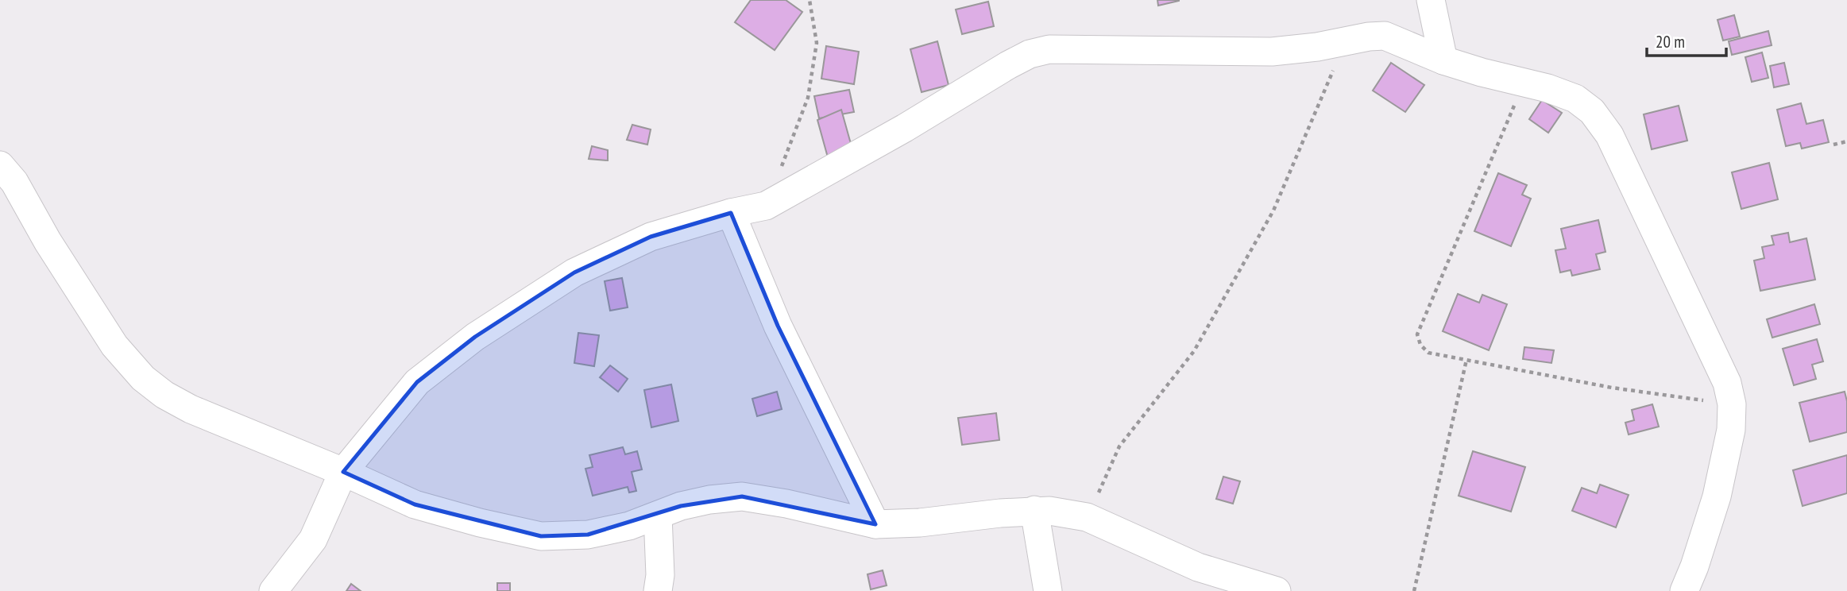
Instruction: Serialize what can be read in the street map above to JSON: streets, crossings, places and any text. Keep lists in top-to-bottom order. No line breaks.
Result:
{"scale_bar":"20 m"}
